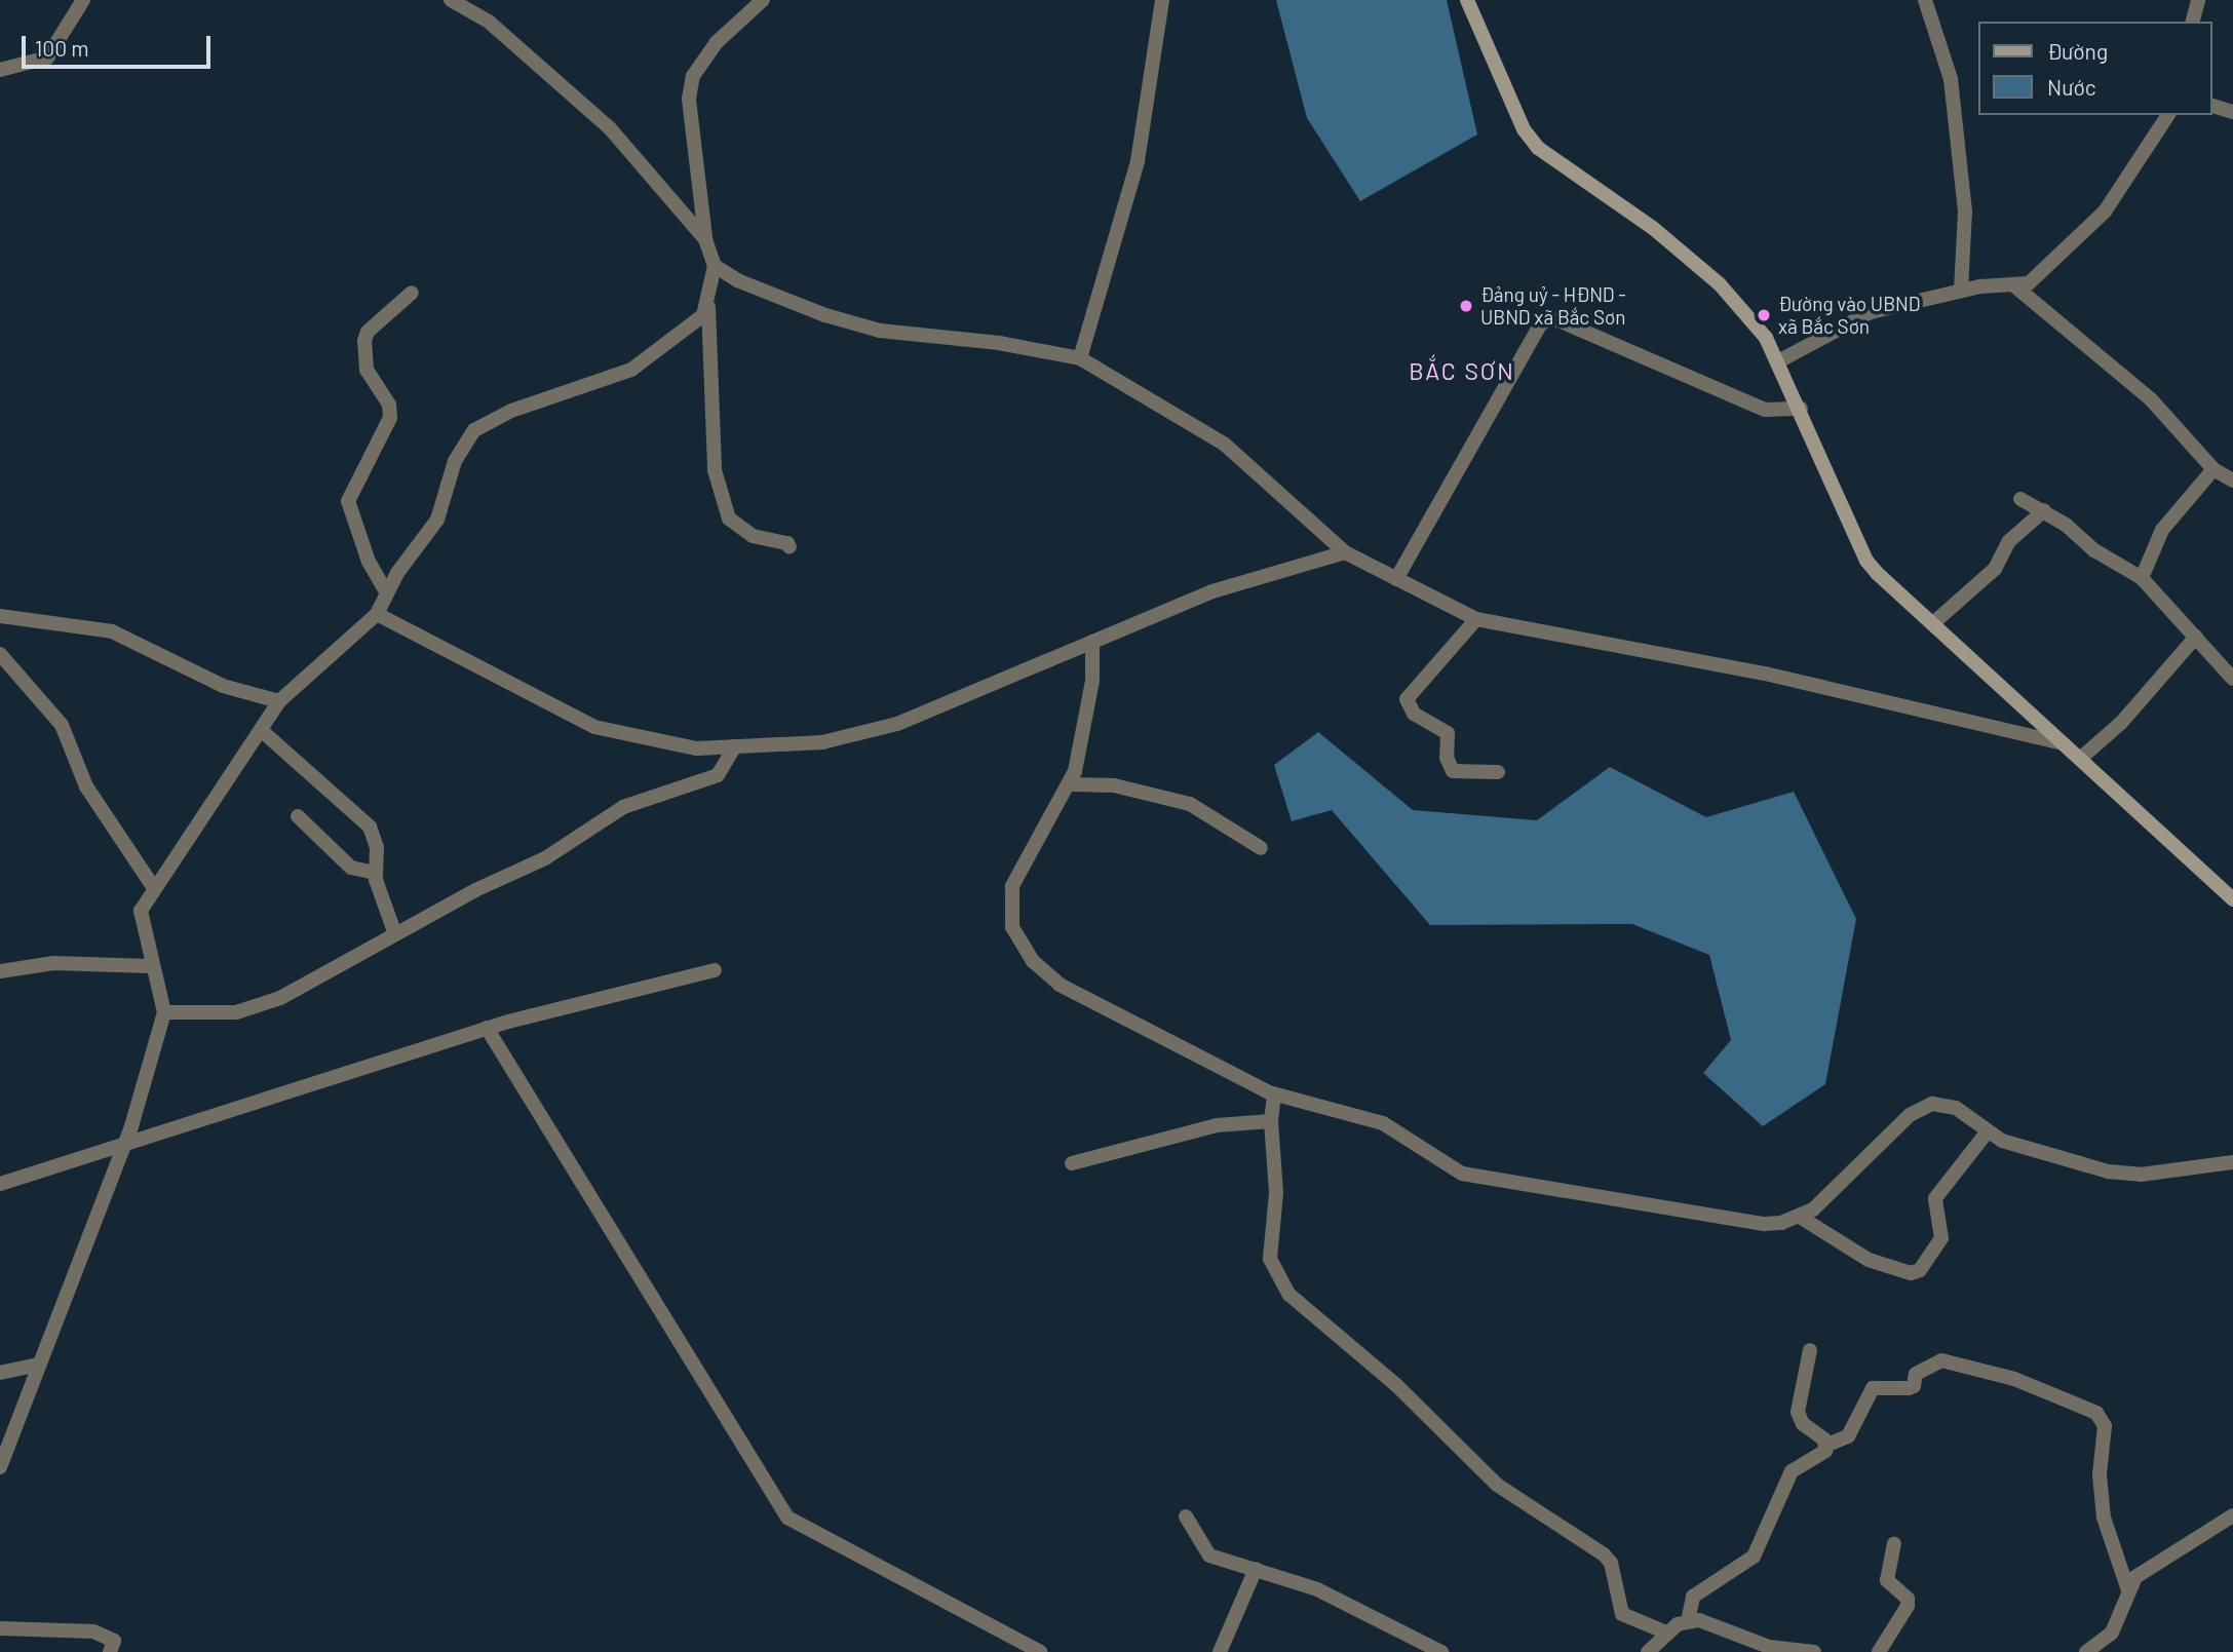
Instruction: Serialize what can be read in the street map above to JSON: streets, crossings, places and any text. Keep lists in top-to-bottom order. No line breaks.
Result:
{"districts":["BẮC SƠN"],"places":["Đảng uỷ - HĐND - UBND xã Bắc Sơn","Đường vào UBND xã Bắc Sơn"],"legend":["Đường","Nước"],"scale_bar":"100 m"}
